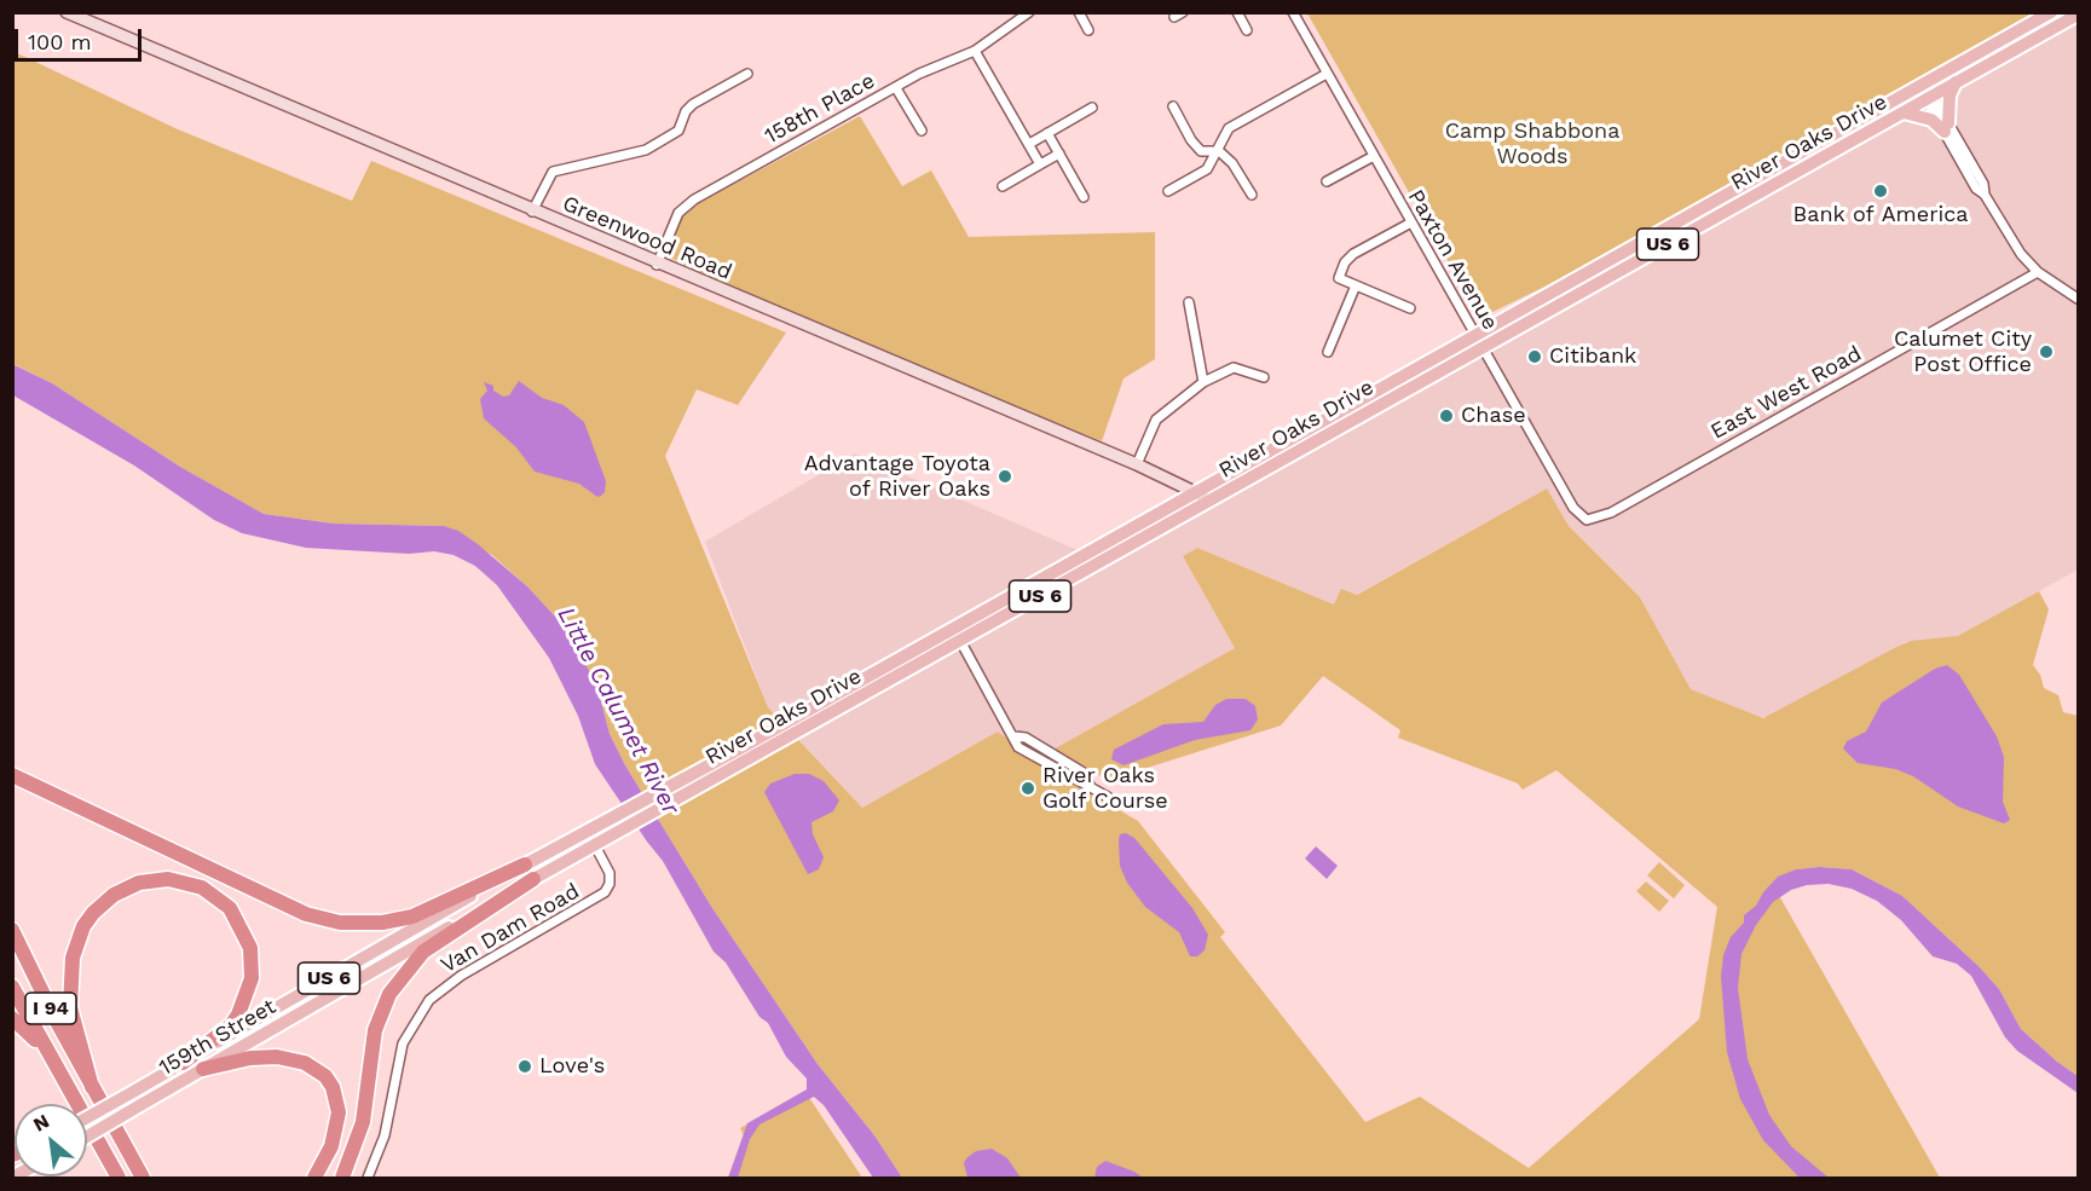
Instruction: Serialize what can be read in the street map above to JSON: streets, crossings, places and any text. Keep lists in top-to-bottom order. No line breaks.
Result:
{"streets":{"highway":["I 94"],"main road":["River Oaks Drive","US 6","159th Street"],"street":["158th Place","Greenwood Road","Paxton Avenue","East West Road","Van Dam Road"]},"crossings":[["158th Place","Greenwood Road"],["River Oaks Drive","Greenwood Road"],["River Oaks Drive","Paxton Avenue"],["River Oaks Drive","Van Dam Road"],["River Oaks Drive","159th Street"],["Paxton Avenue","East West Road"]],"water":["Little Calumet River"],"parks":["Camp Shabbona Woods"],"places":["Bank of America","Calumet City Post Office","Citibank","Chase","Advantage Toyota of River Oaks","River Oaks Golf Course","Love's"],"scale_bar":"100 m","north":"top left"}
